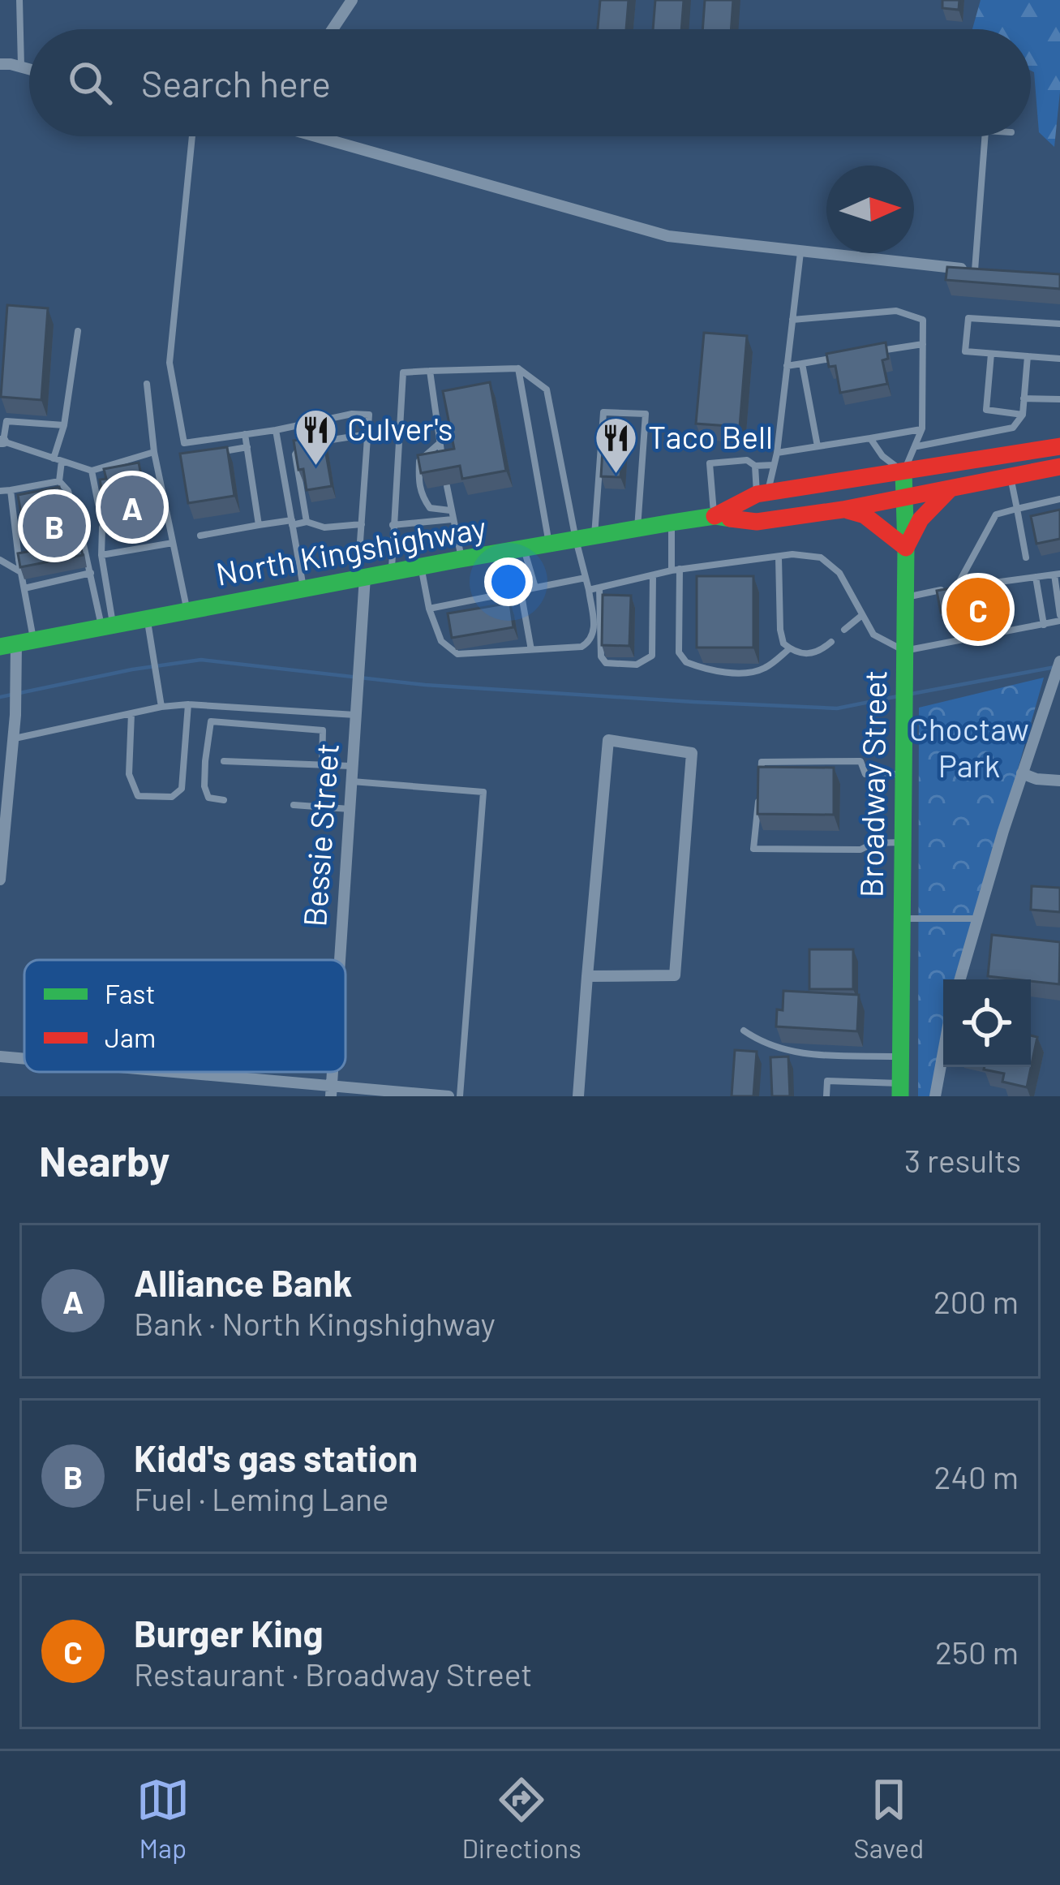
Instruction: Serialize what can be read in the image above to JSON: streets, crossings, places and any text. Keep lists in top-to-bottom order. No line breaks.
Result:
{"streets":{"main road":["North Kingshighway","Broadway Street"],"street":["Bessie Street"]},"crossings":[["North Kingshighway","Broadway Street"],["North Kingshighway","Bessie Street"]],"parks":["Choctaw Park"],"places":{"restaurant":["Culver's","Taco Bell"]},"legend":["Fast","Jam"],"north":"right","page":{"search":"Search here","pins":["A","B","C"],"heading":["Nearby","3 results"],"list":[{"mark":"A","name":"Alliance Bank","note":"Bank · North Kingshighway","value":"200 m"},{"mark":"B","name":"Kidd's gas station","note":"Fuel · Leming Lane","value":"240 m"},{"mark":"C","name":"Burger King","note":"Restaurant · Broadway Street","value":"250 m"}],"nav":["Map","Directions","Saved"]}}
